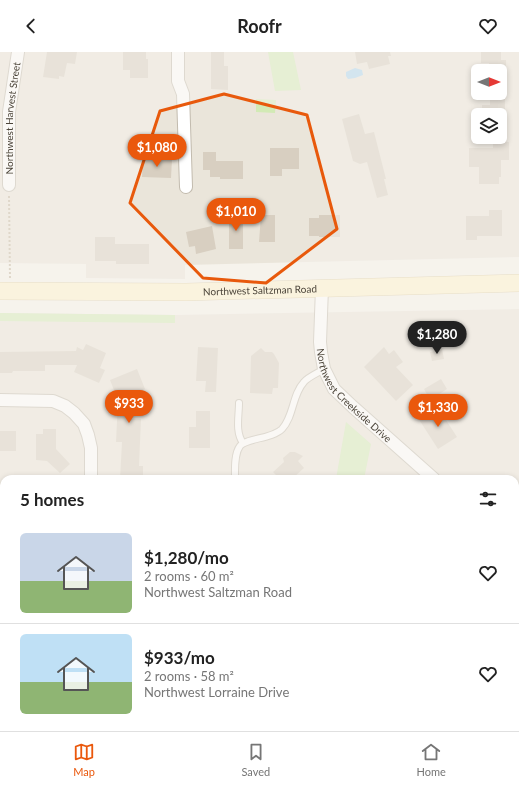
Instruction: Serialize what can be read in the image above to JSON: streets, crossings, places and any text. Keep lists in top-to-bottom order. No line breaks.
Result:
{"streets":{"main road":["Northwest Saltzman Road"],"street":["Northwest Harvest Street","Northwest Creekside Drive"]},"crossings":[["Northwest Saltzman Road","Northwest Creekside Drive"]],"north":"right","page":{"header":"Roofr","price":["$1,080","$1,010","$1,280","$933","$1,330"],"heading":"5 homes","list":[{"name":"$1,280/mo","note":"2 rooms · 60 m² · Northwest Saltzman Road"},{"name":"$933/mo","note":"2 rooms · 58 m² · Northwest Lorraine Drive"}],"tabs":["Map","Saved","Home"]}}
